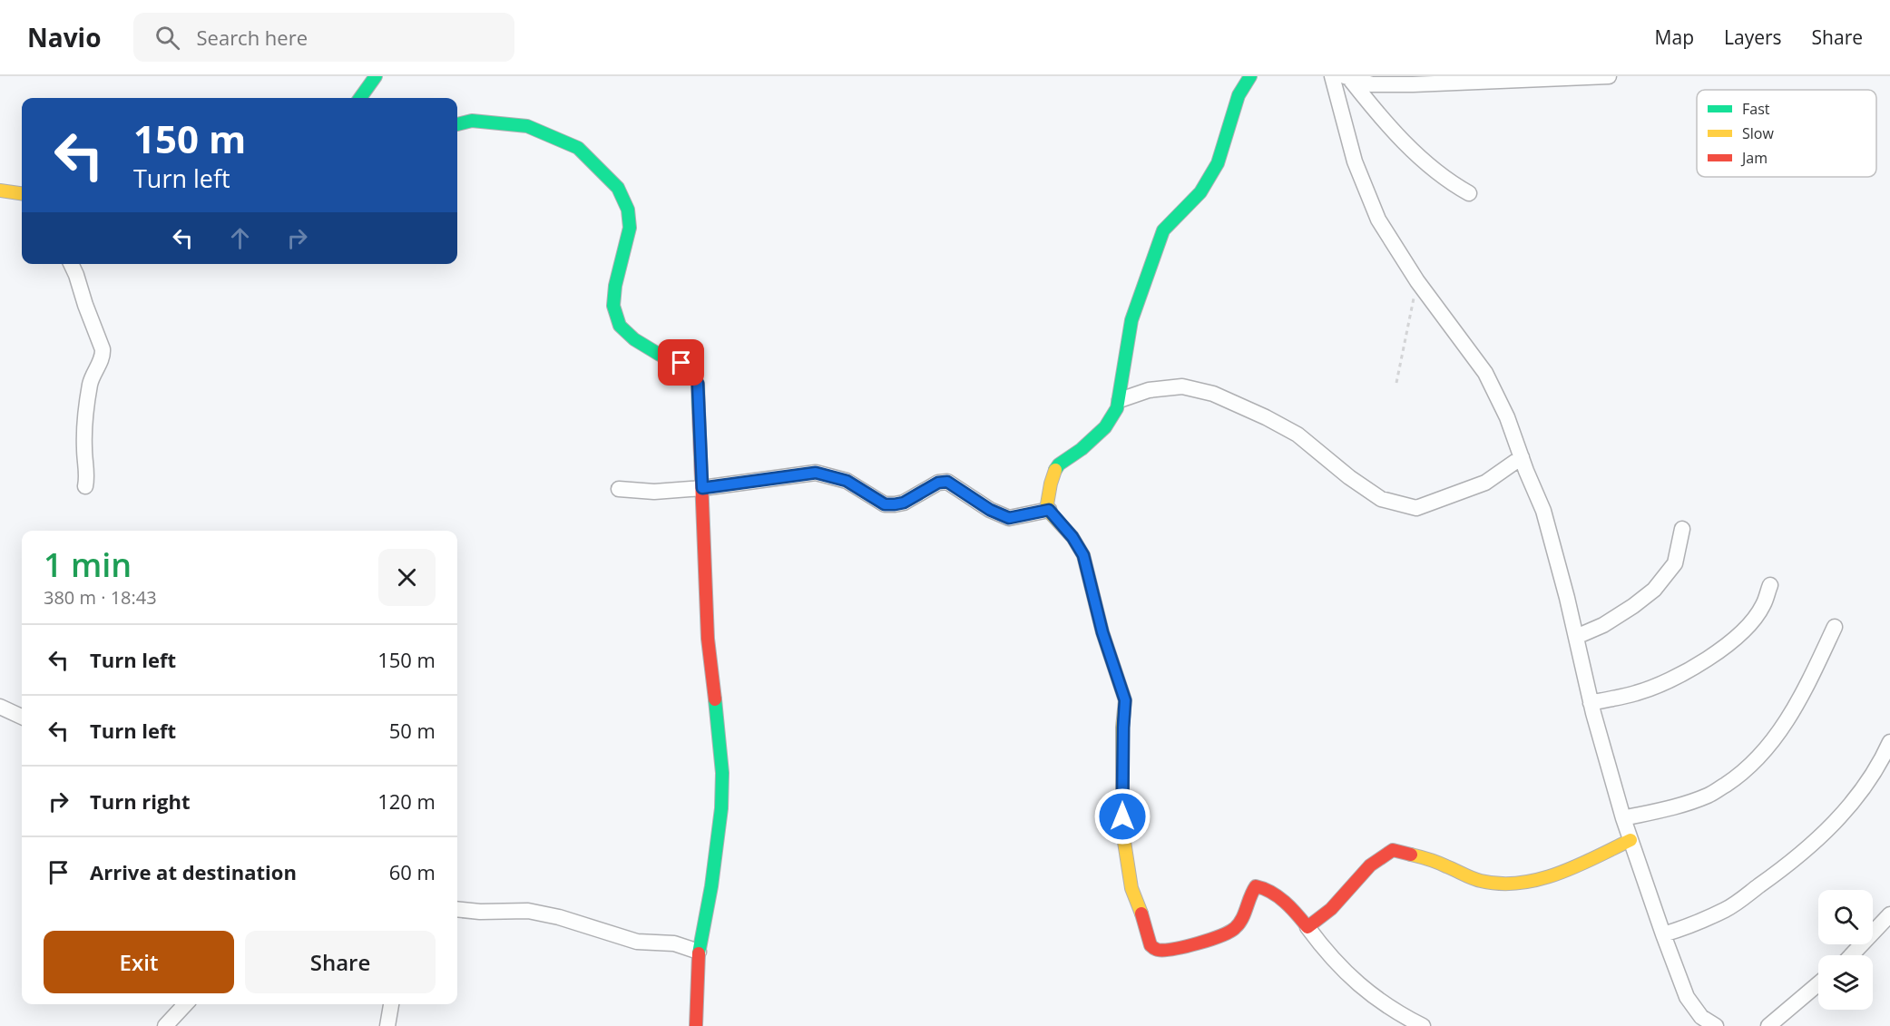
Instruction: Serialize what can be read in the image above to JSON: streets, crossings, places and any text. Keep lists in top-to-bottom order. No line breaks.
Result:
{"legend":["Fast","Slow","Jam"],"page":{"header":"Navio","search":"Search here","nav":["Map","Layers","Share"],"turn":["150 m","Turn left"],"heading":["1 min","380 m · 18:43"],"list":[{"name":"Turn left","value":"150 m"},{"name":"Turn left","value":"50 m"},{"name":"Turn right","value":"120 m"},{"name":"Arrive at destination","value":"60 m"}],"buttons":["Exit","Share"]}}
